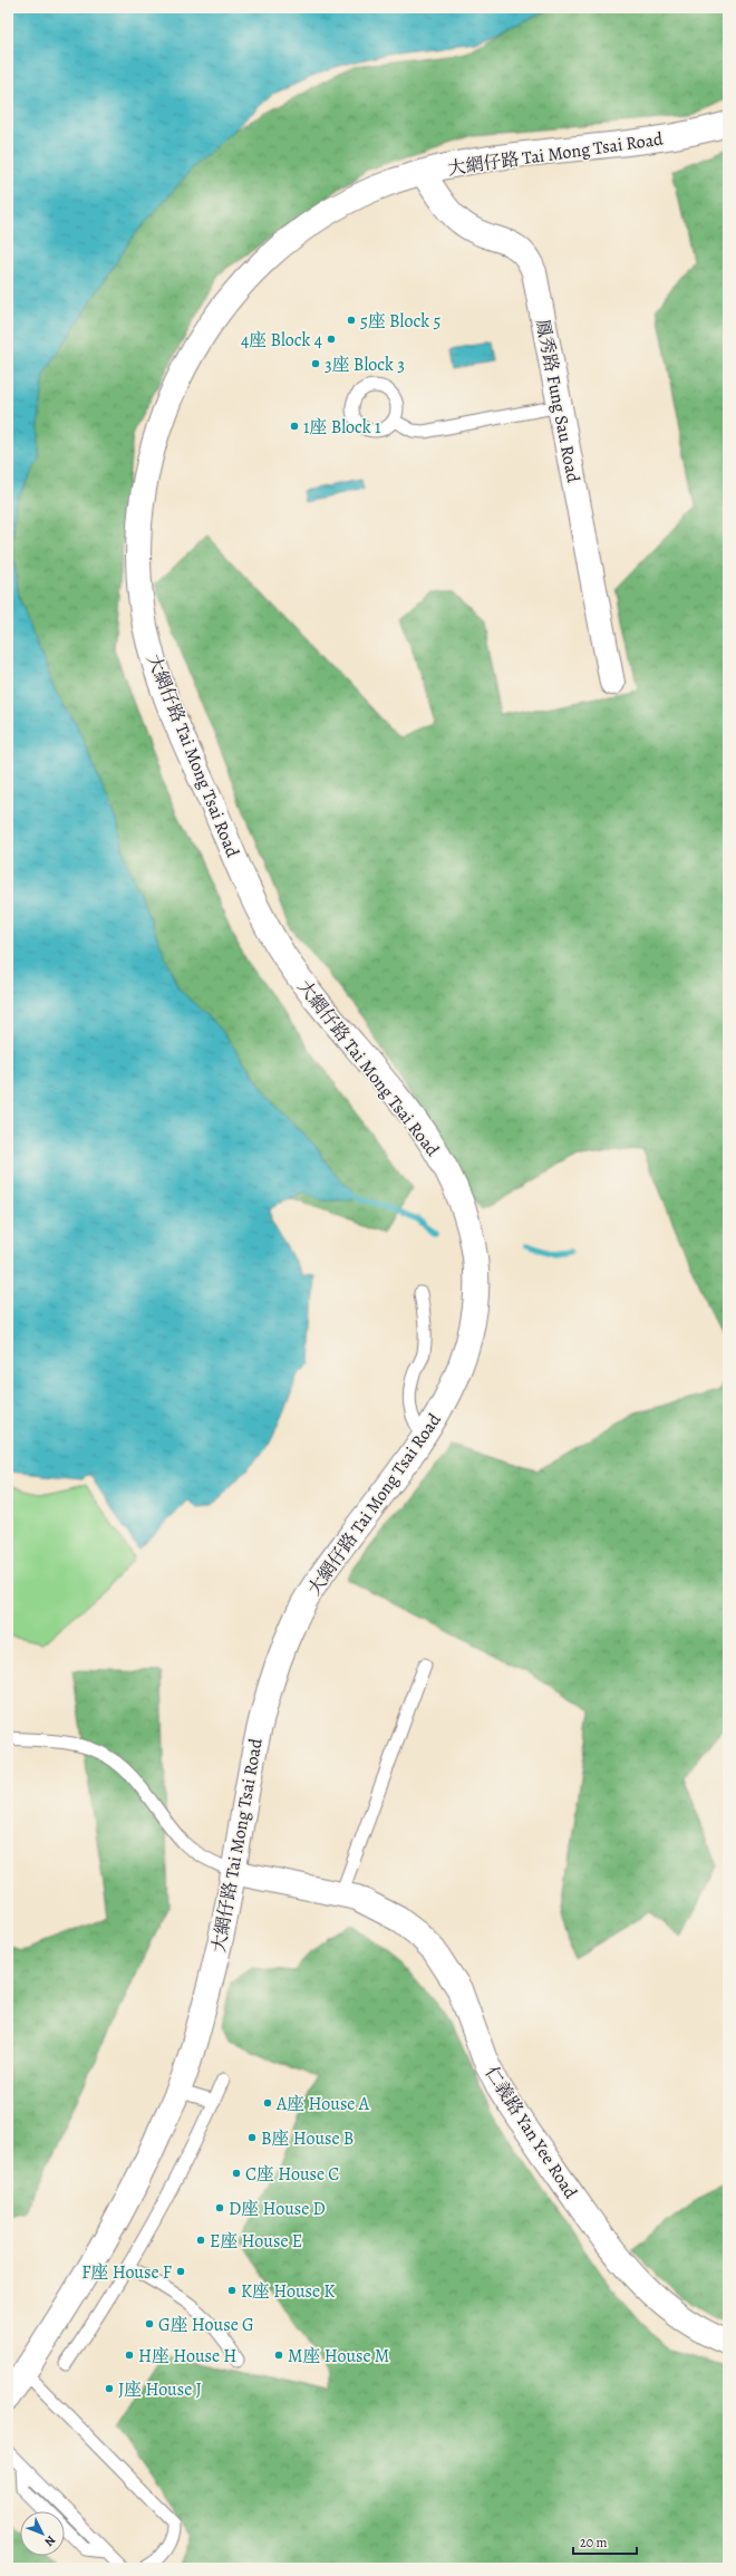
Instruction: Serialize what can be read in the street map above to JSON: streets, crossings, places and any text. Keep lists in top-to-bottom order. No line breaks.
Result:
{"streets":{"street":["大網仔路 Tai Mong Tsai Road","鳳秀路 Fung Sau Road","仁義路 Yan Yee Road"]},"crossings":[["大網仔路 Tai Mong Tsai Road","鳳秀路 Fung Sau Road"],["大網仔路 Tai Mong Tsai Road","仁義路 Yan Yee Road"]],"places":["5座 Block 5","4座 Block 4","3座 Block 3","1座 Block 1","A座 House A","B座 House B","C座 House C","D座 House D","E座 House E","F座 House F","K座 House K","G座 House G","H座 House H","M座 House M","J座 House J"],"scale_bar":"20 m","north":"bottom right"}
